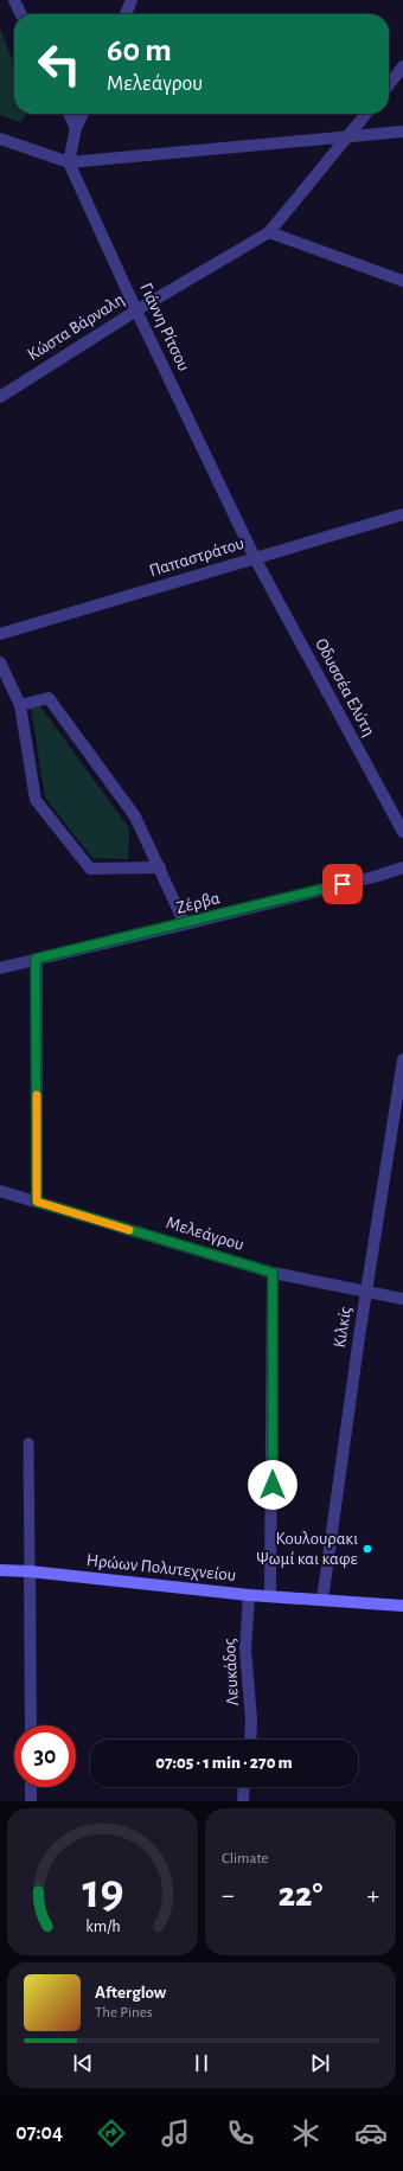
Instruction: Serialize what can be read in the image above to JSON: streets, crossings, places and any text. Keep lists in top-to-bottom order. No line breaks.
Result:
{"streets":{"main road":["Ηρώων Πολυτεχνείου"],"street":["Κώστα Βάρναλη","Γιάννη Ρίτσου","Παπαστράτου","Οδυσσέα Ελύτη","Ζέρβα","Μελεάγρου","Κιλκίς","Λευκάδος"]},"crossings":[["Κώστα Βάρναλη","Γιάννη Ρίτσου"],["Γιάννη Ρίτσου","Παπαστράτου"],["Γιάννη Ρίτσου","Οδυσσέα Ελύτη"],["Παπαστράτου","Οδυσσέα Ελύτη"],["Μελεάγρου","Κιλκίς"],["Κιλκίς","Ηρώων Πολυτεχνείου"],["Ηρώων Πολυτεχνείου","Λευκάδος"]],"places":["Κουλουρακι Ψωμί και καφε"],"page":{"turn":["60 m","Μελεάγρου"],"limit":"30","trip":"07:05 · 1 min · 270 m","tile":"Climate","heat":["−","22°","+"],"song":["Afterglow","The Pines"],"tabs":"07:04","gauge":["19","km/h"]}}
